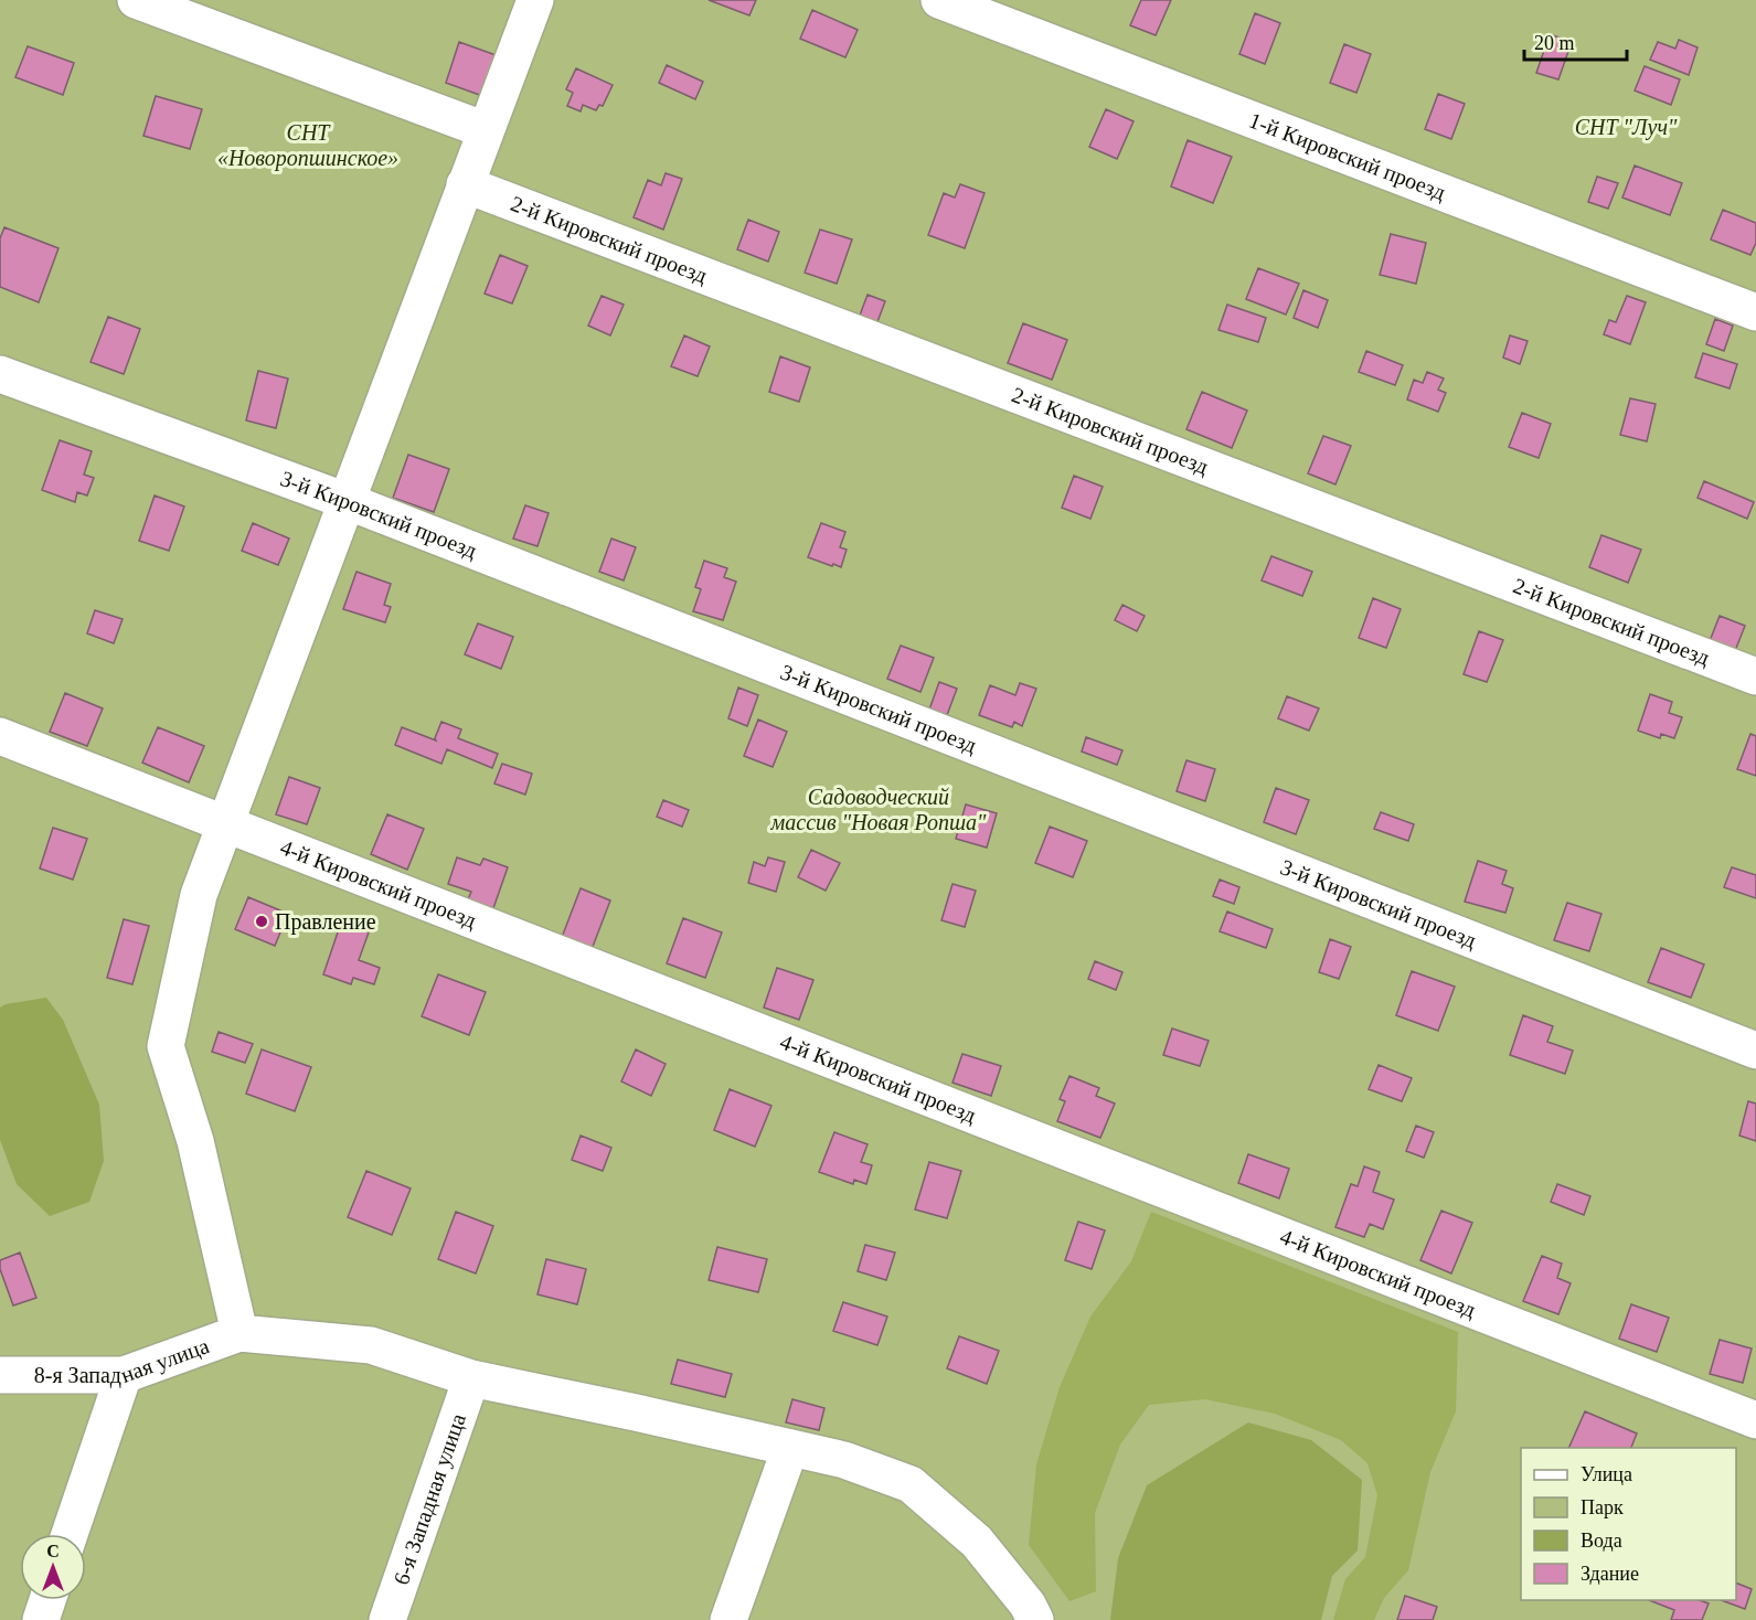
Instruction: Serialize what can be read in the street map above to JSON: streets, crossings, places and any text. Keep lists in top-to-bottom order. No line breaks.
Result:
{"streets":{"street":["1-й Кировский проезд","2-й Кировский проезд","3-й Кировский проезд","4-й Кировский проезд","8-я Западная улица","6-я Западная улица"]},"parks":["СНТ \"Луч\"","СНТ «Новоропшинское»","Садоводческий массив \"Новая Ропша\""],"places":["Правление"],"legend":["Улица","Парк","Вода","Здание"],"scale_bar":"20 m","north":"top"}
